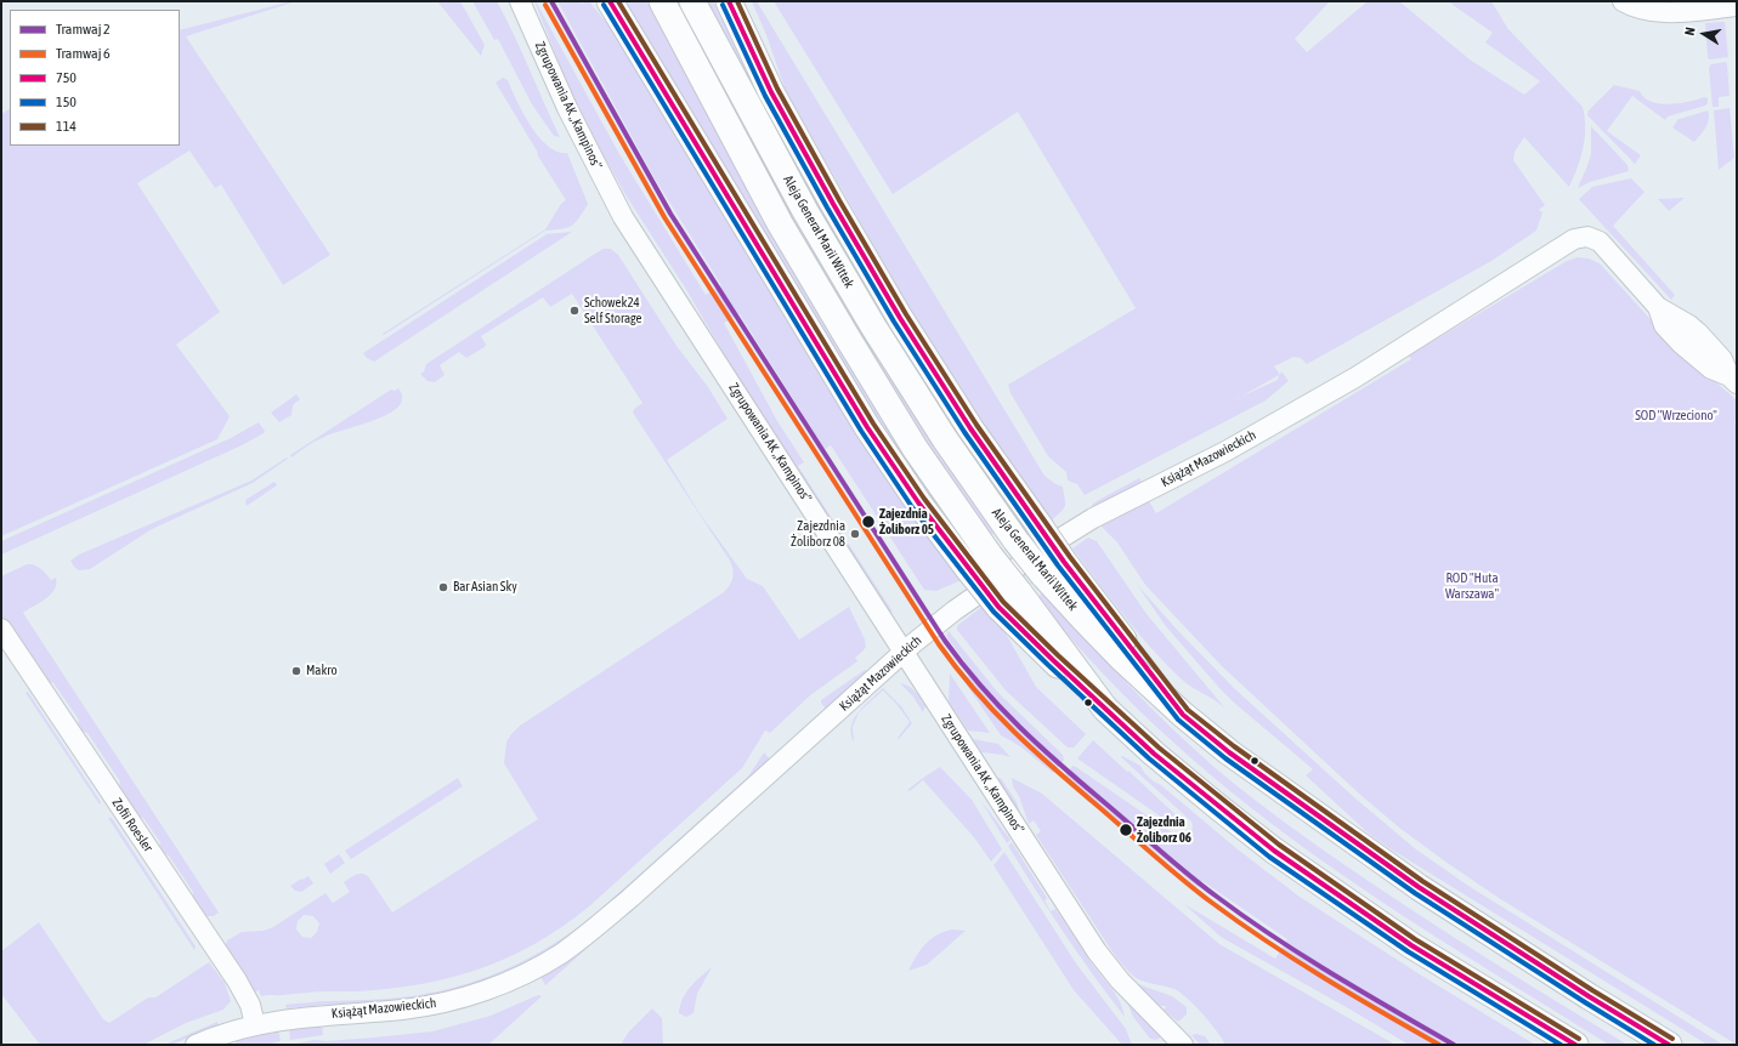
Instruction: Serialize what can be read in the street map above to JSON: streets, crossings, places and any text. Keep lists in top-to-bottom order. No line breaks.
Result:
{"streets":{"main road":["Aleja Generał Marii Wittek"],"street":["Zgrupowania AK „Kampinos”","Książąt Mazowieckich","Zofii Roesler"]},"crossings":[["Zgrupowania AK „Kampinos”","Książąt Mazowieckich"],["Książąt Mazowieckich","Zofii Roesler"]],"parks":["SOD \"Wrzeciono\"","ROD \"Huta Warszawa\""],"places":["Schowek24 Self Storage","Zajezdnia Żoliborz 05","Zajezdnia Żoliborz 08","Bar Asian Sky","Makro","Zajezdnia Żoliborz 06"],"lines":["tram line 2","transit line 750","transit line 114","tram line 6","transit line 150"],"legend":["Tramwaj 2","Tramwaj 6","750","150","114"],"north":"left"}
